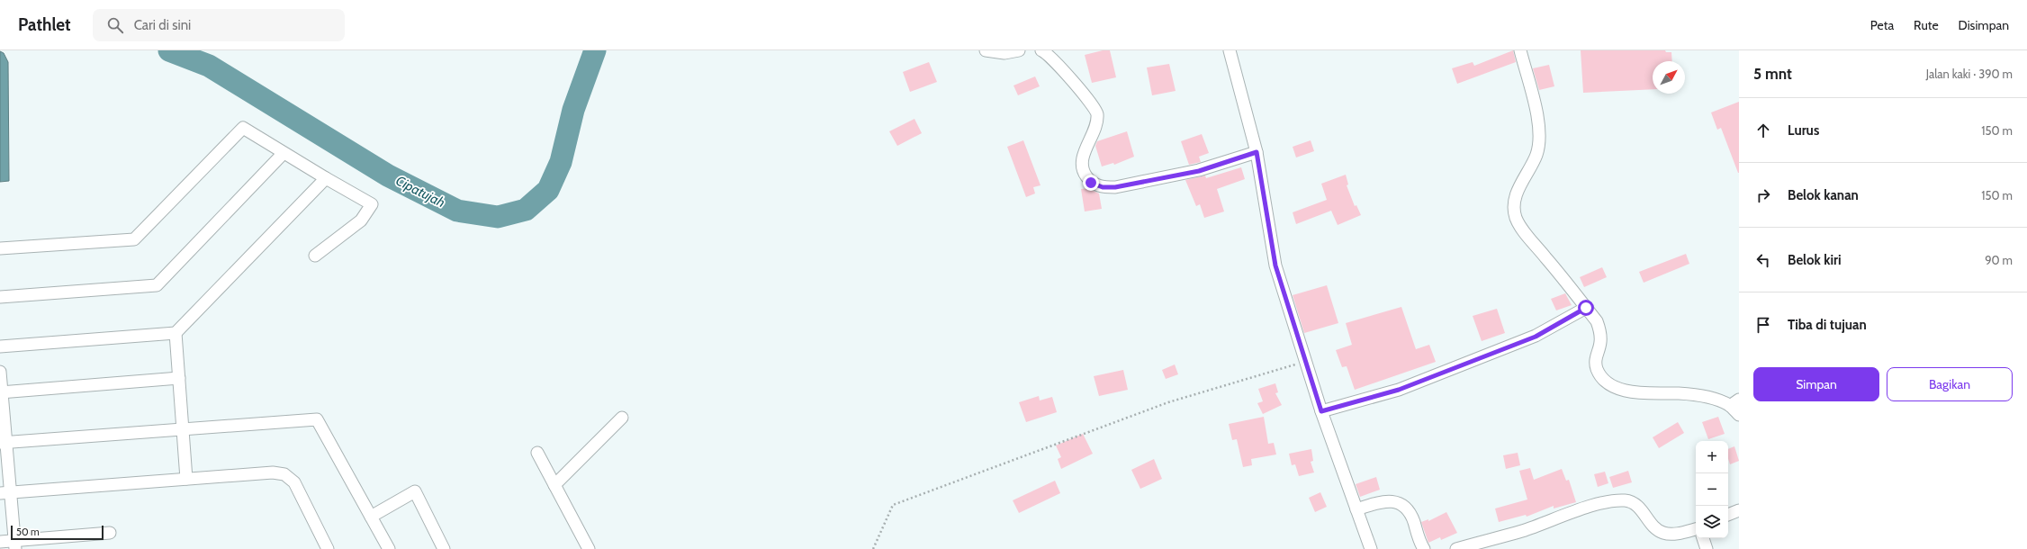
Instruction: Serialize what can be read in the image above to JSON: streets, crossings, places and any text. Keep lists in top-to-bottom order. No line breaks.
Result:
{"water":["Cipatujah"],"scale_bar":"50 m","north":"top right","page":{"header":"Pathlet","search":"Cari di sini","nav":["Peta","Rute","Disimpan"],"heading":["5 mnt","Jalan kaki · 390 m"],"list":[["Lurus","150 m"],["Belok kanan","150 m"],["Belok kiri","90 m"],"Tiba di tujuan"],"buttons":["Simpan","Bagikan"],"map_buttons":["+","−"],"scale":"50 m"}}
